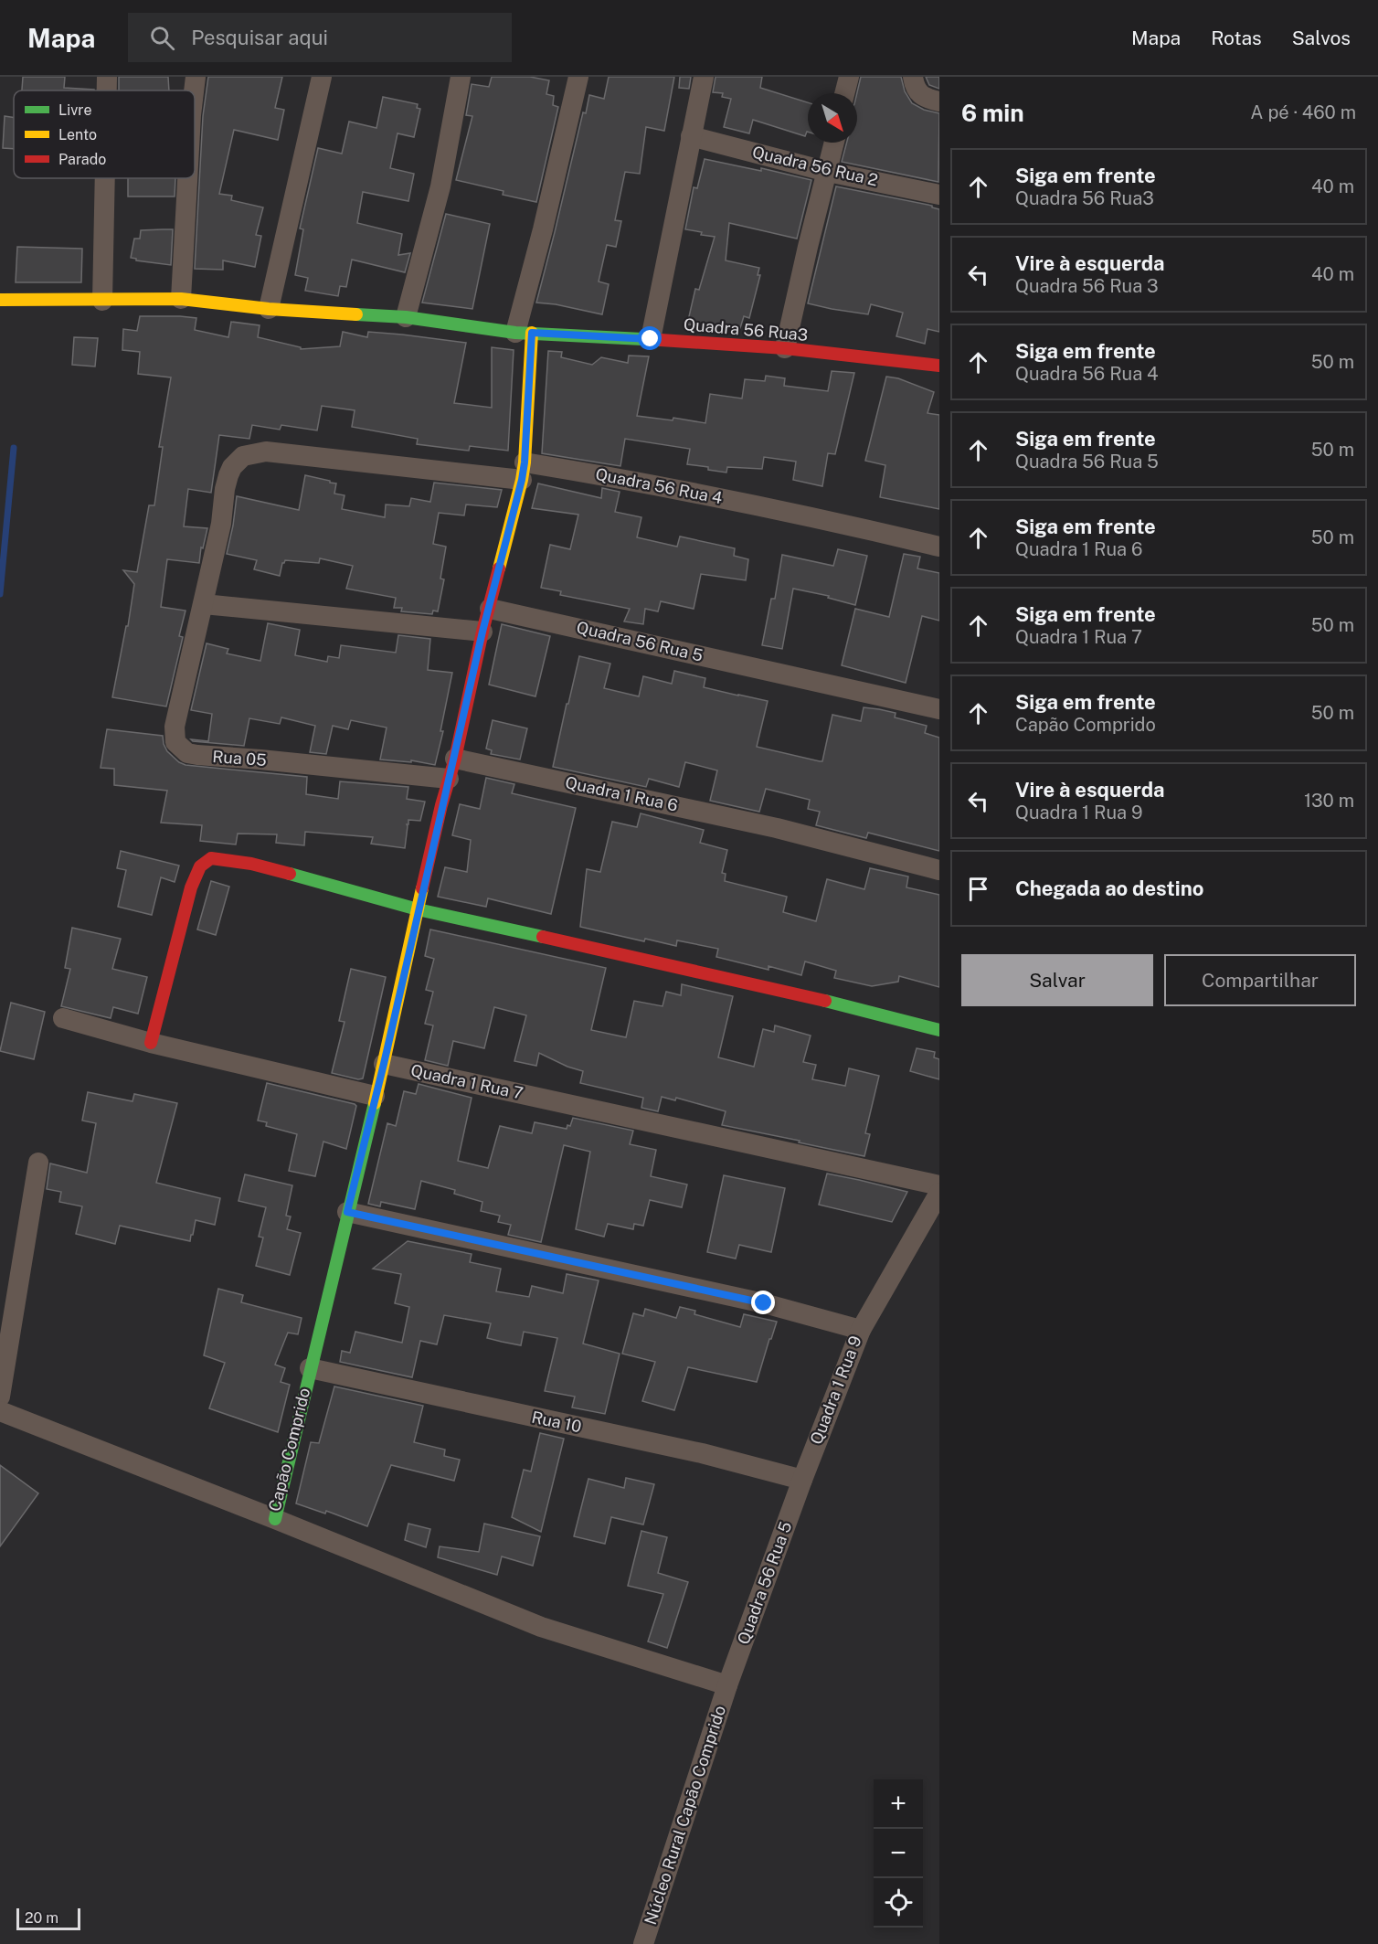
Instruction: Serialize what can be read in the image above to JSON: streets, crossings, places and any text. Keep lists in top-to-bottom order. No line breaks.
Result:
{"streets":{"street":["Quadra 56 Rua 2","Quadra 56 Rua3","Quadra 56 Rua 4","Quadra 56 Rua 5","Rua 05","Quadra 1 Rua 6","Quadra 1 Rua 7","Quadra 1 Rua 9","Rua 10","Capão Comprido","Núcleo Rural Capão Comprido"]},"crossings":[["Quadra 56 Rua 4","Rua 05"],["Quadra 56 Rua 5","Quadra 1 Rua 9"],["Quadra 56 Rua 5","Rua 10"],["Quadra 56 Rua 5","Núcleo Rural Capão Comprido"],["Quadra 1 Rua 7","Capão Comprido"],["Quadra 1 Rua 9","Rua 10"],["Quadra 1 Rua 9","Capão Comprido"],["Rua 10","Capão Comprido"]],"legend":["Livre","Lento","Parado"],"scale_bar":"20 m","north":"bottom right","page":{"header":"Mapa","search":"Pesquisar aqui","nav":["Mapa","Rotas","Salvos"],"heading":["6 min","A pé · 460 m"],"list":[["Siga em frente","Quadra 56 Rua3","40 m"],["Vire à esquerda","Quadra 56 Rua 3","40 m"],["Siga em frente","Quadra 56 Rua 4","50 m"],["Siga em frente","Quadra 56 Rua 5","50 m"],["Siga em frente","Quadra 1 Rua 6","50 m"],["Siga em frente","Quadra 1 Rua 7","50 m"],["Siga em frente","Capão Comprido","50 m"],["Vire à esquerda","Quadra 1 Rua 9","130 m"],"Chegada ao destino"],"buttons":["Salvar","Compartilhar"],"map_buttons":["+","−"],"scale":"20 m"}}
